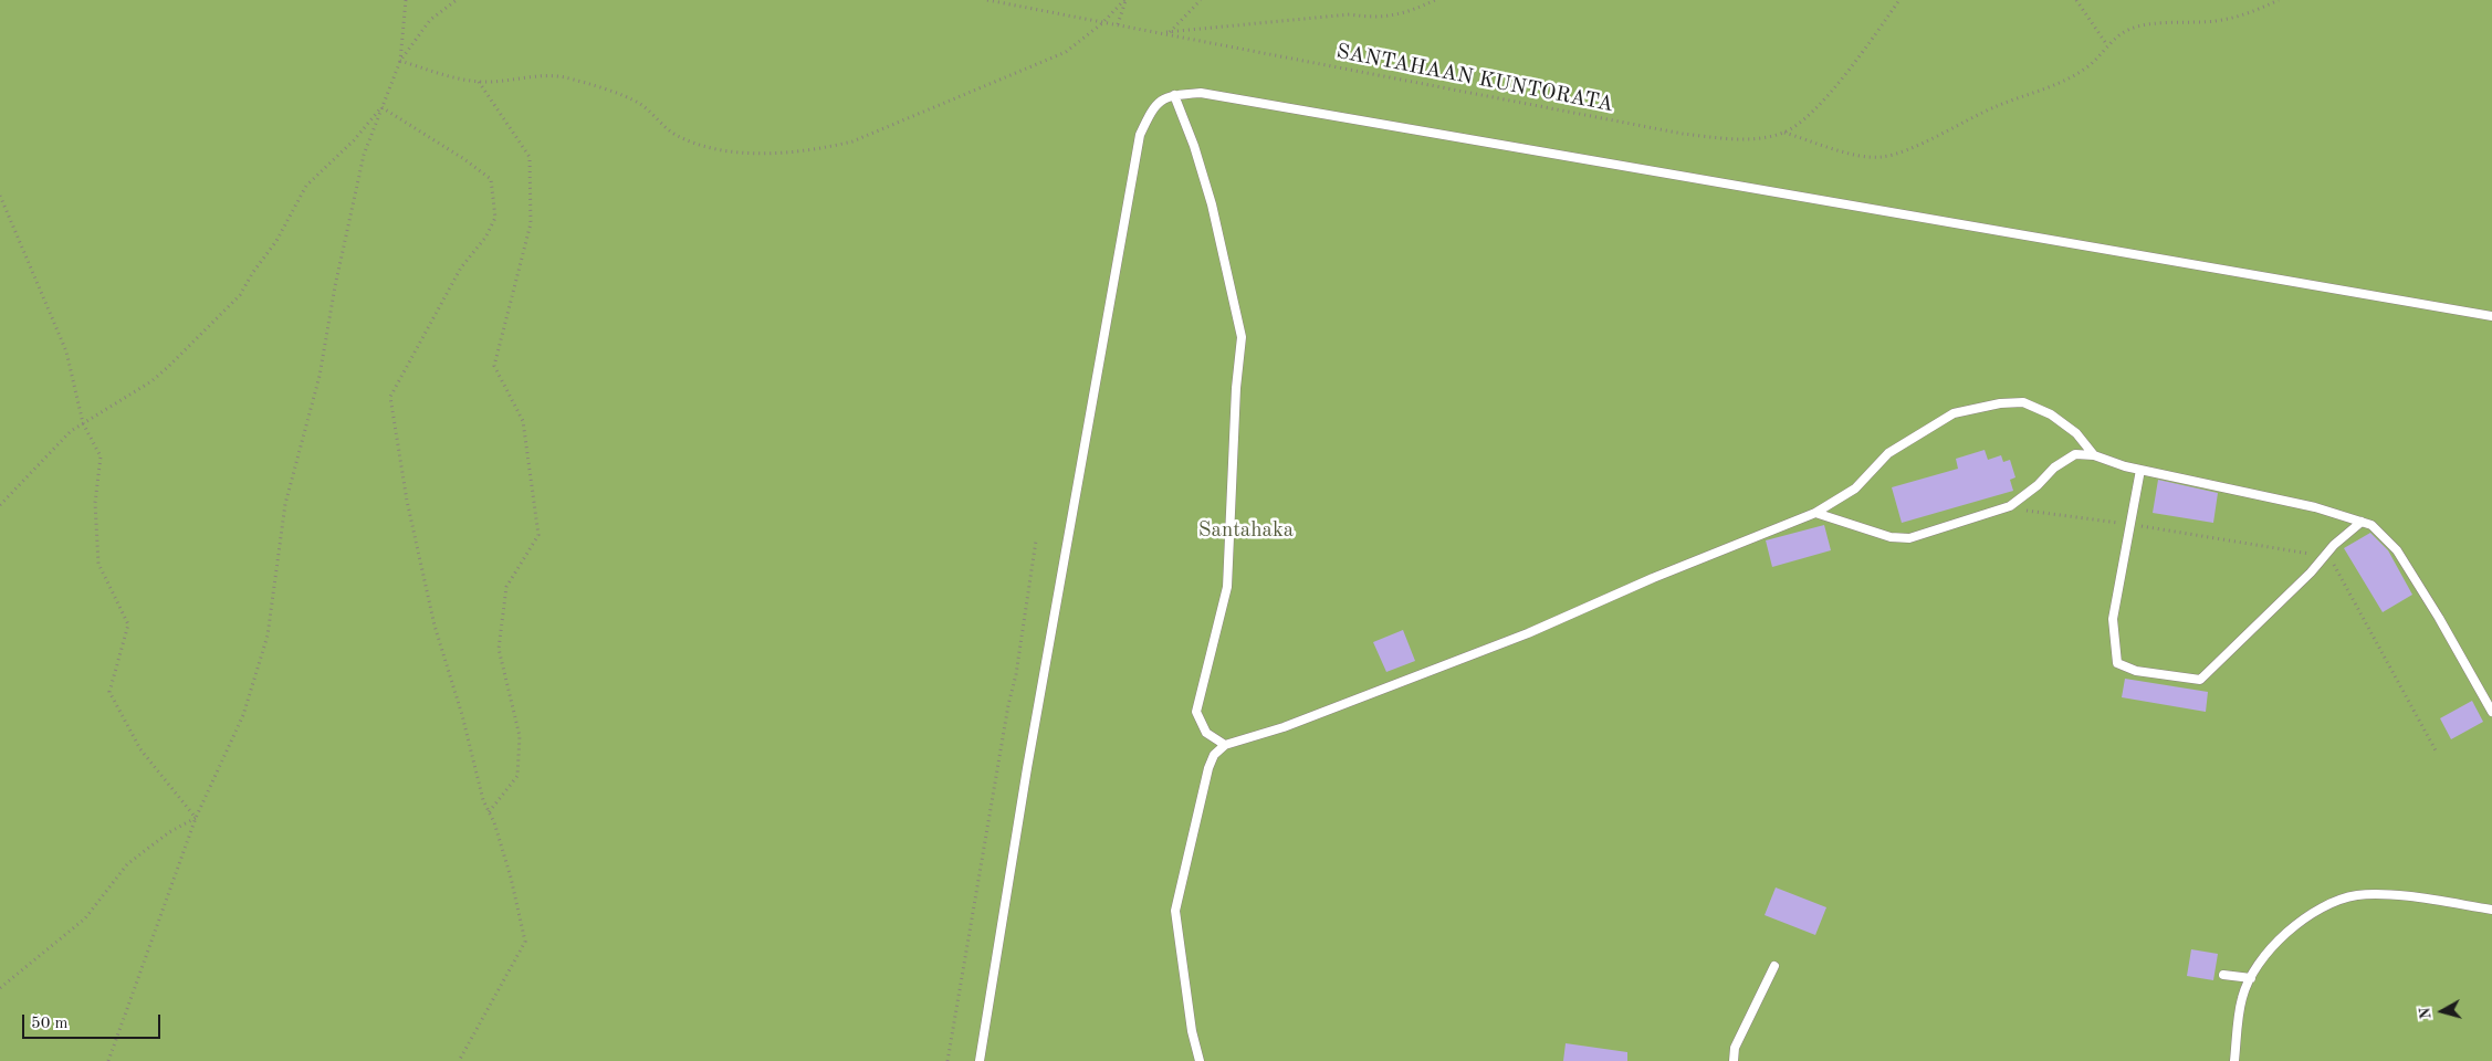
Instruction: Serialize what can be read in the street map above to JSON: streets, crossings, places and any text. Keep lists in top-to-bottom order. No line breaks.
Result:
{"streets":{"path":["SANTAHAAN KUNTORATA"]},"parks":["Santahaka"],"scale_bar":"50 m","north":"left"}
